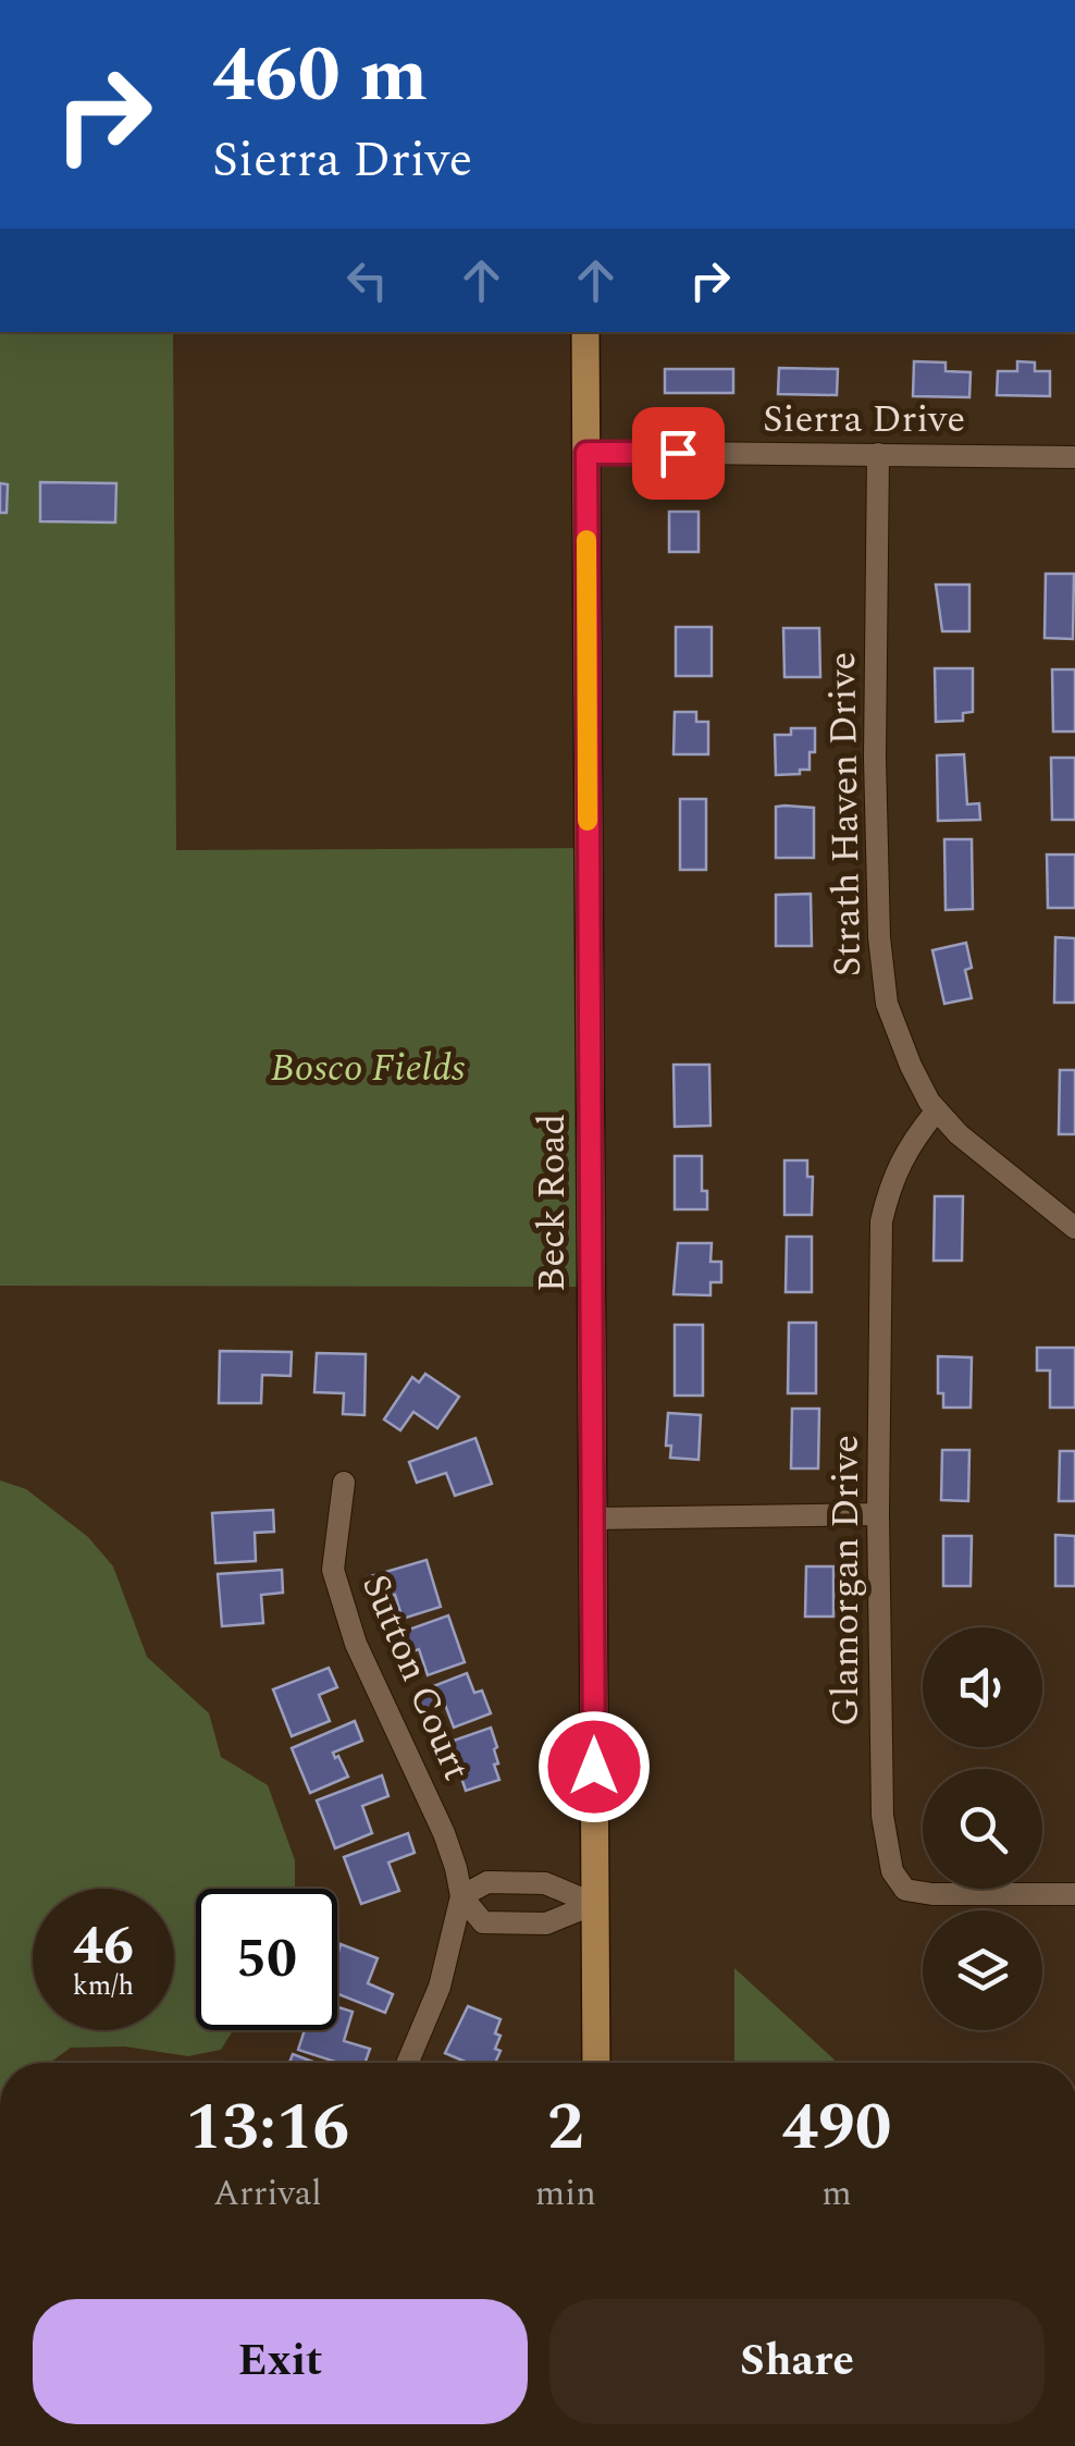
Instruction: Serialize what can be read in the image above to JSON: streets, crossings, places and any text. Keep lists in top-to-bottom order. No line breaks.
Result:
{"streets":{"main road":["Beck Road"],"street":["Sierra Drive","Strath Haven Drive","Glamorgan Drive","Sutton Court"]},"crossings":[["Sierra Drive","Strath Haven Drive"],["Sierra Drive","Beck Road"],["Strath Haven Drive","Glamorgan Drive"]],"parks":["Bosco Fields"],"page":{"turn":["460 m","Sierra Drive"],"speed":"46 km/h","limit":"50","eta":["13:16","Arrival","2","min","490","m"],"buttons":["Exit","Share"]}}
